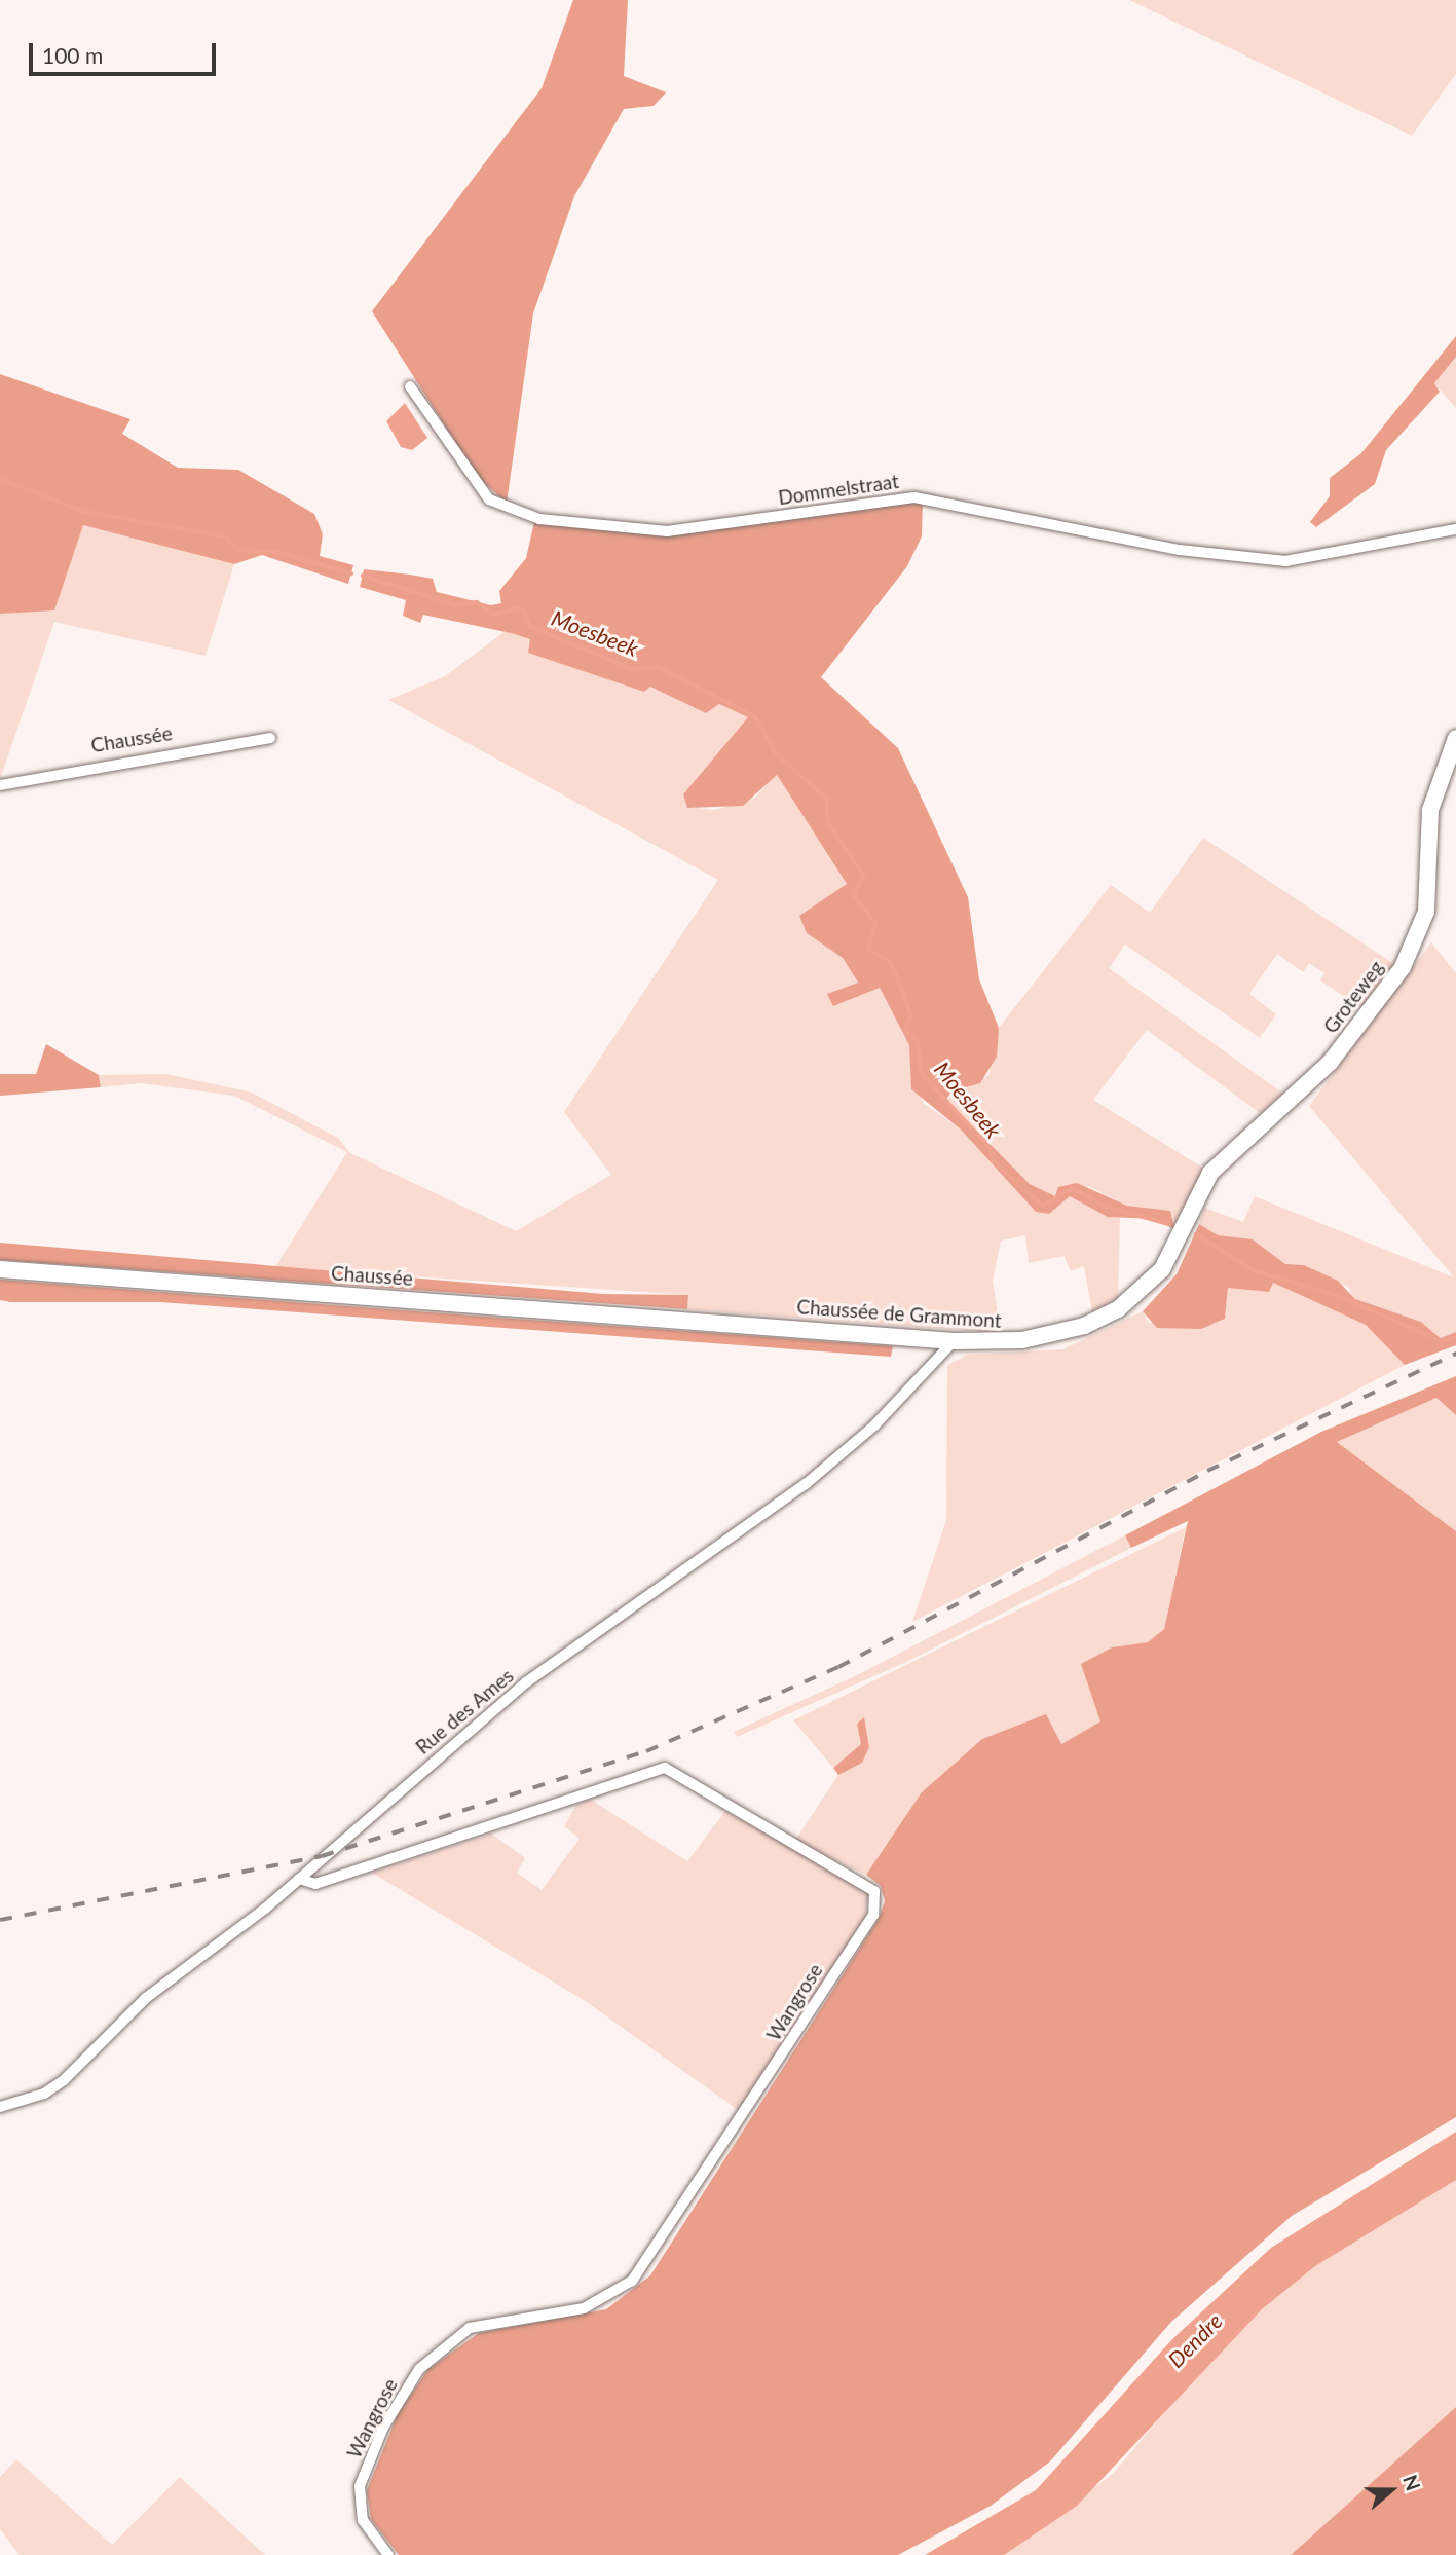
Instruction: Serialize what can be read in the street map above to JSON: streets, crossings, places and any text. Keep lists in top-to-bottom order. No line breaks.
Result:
{"streets":{"main road":["Chaussée","Groteweg","Chaussée de Grammont"],"street":["Dommelstraat","Rue des Ames","Wangrose"]},"crossings":[["Chaussée","Chaussée de Grammont"],["Groteweg","Chaussée de Grammont"],["Chaussée de Grammont","Rue des Ames"],["Rue des Ames","Wangrose"]],"water":["Moesbeek","Dendre"],"scale_bar":"100 m","north":"right"}
